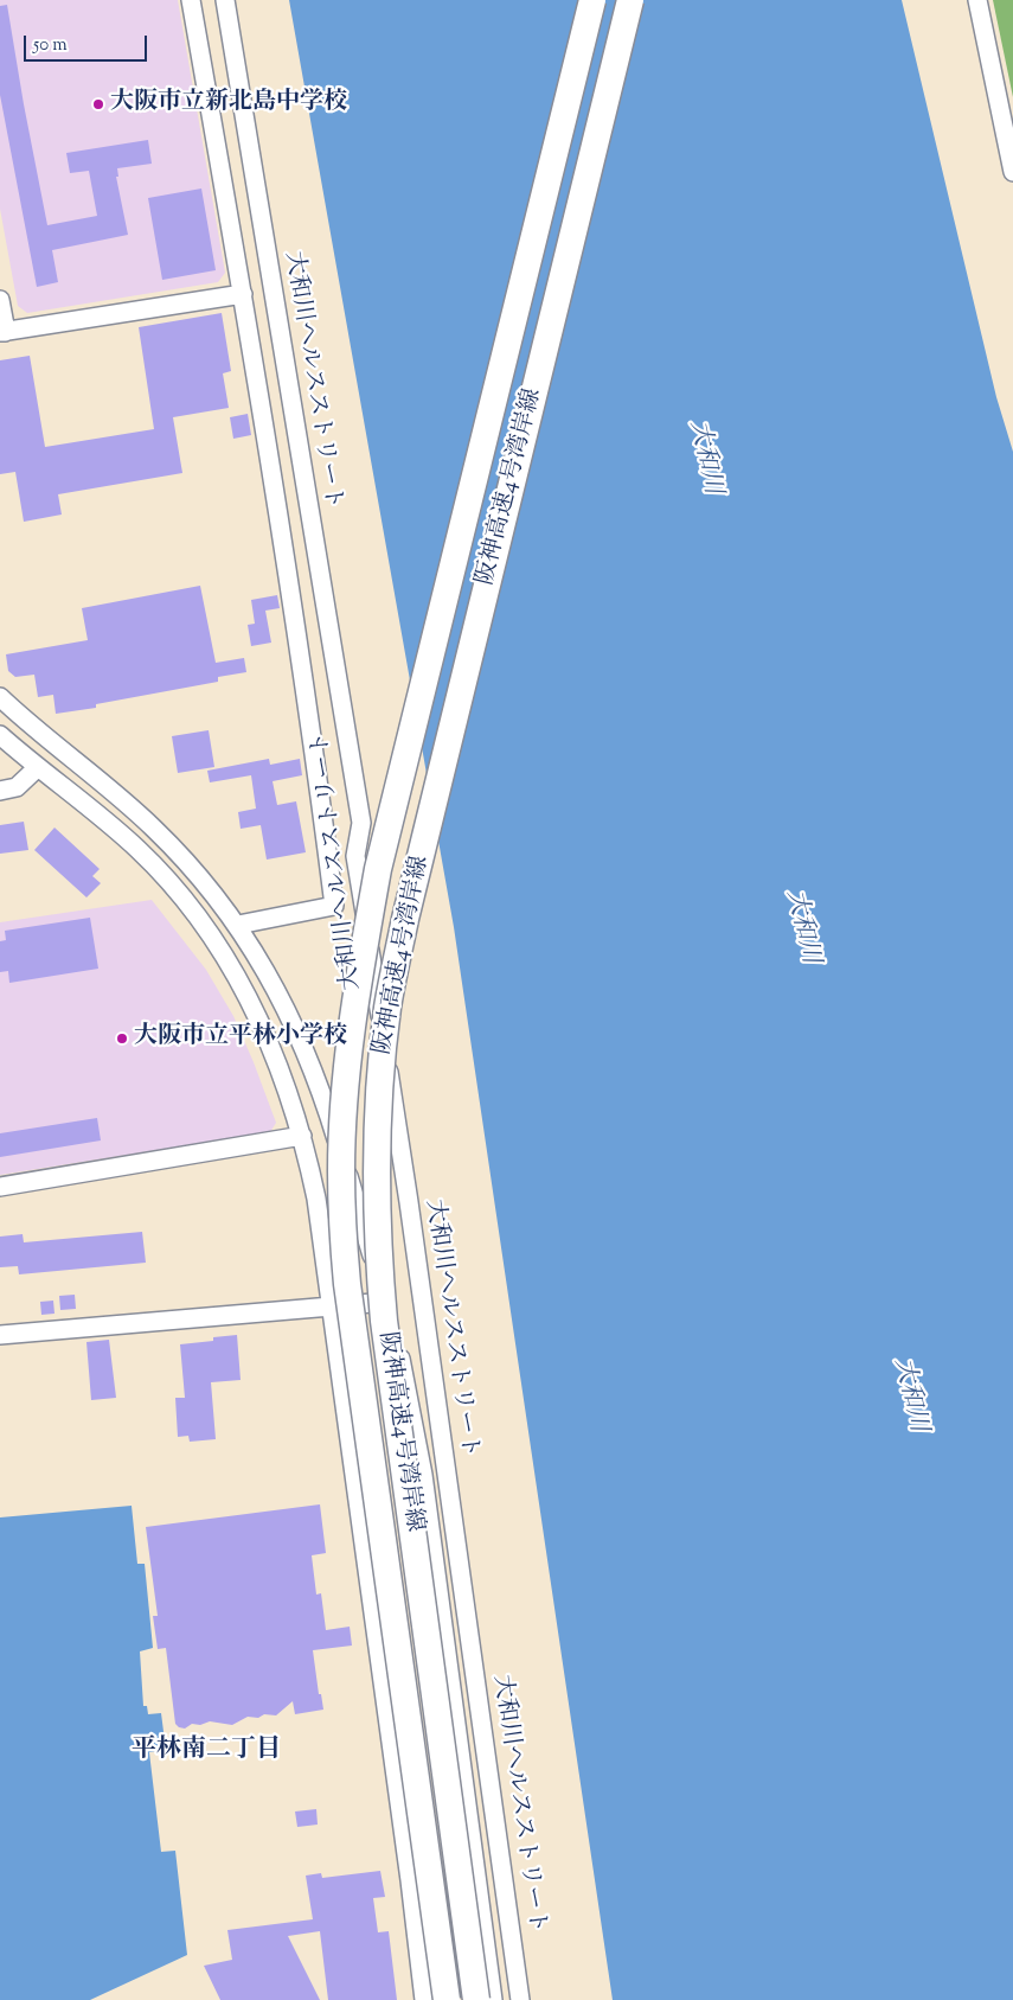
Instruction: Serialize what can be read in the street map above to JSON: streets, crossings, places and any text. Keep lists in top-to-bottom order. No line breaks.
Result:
{"streets":{"highway":["阪神高速4号湾岸線"],"street":["大和川ヘルスストリート"]},"districts":["平林南二丁目"],"water":["大和川"],"places":["大阪市立新北島中学校","大阪市立平林小学校"],"scale_bar":"50 m"}
